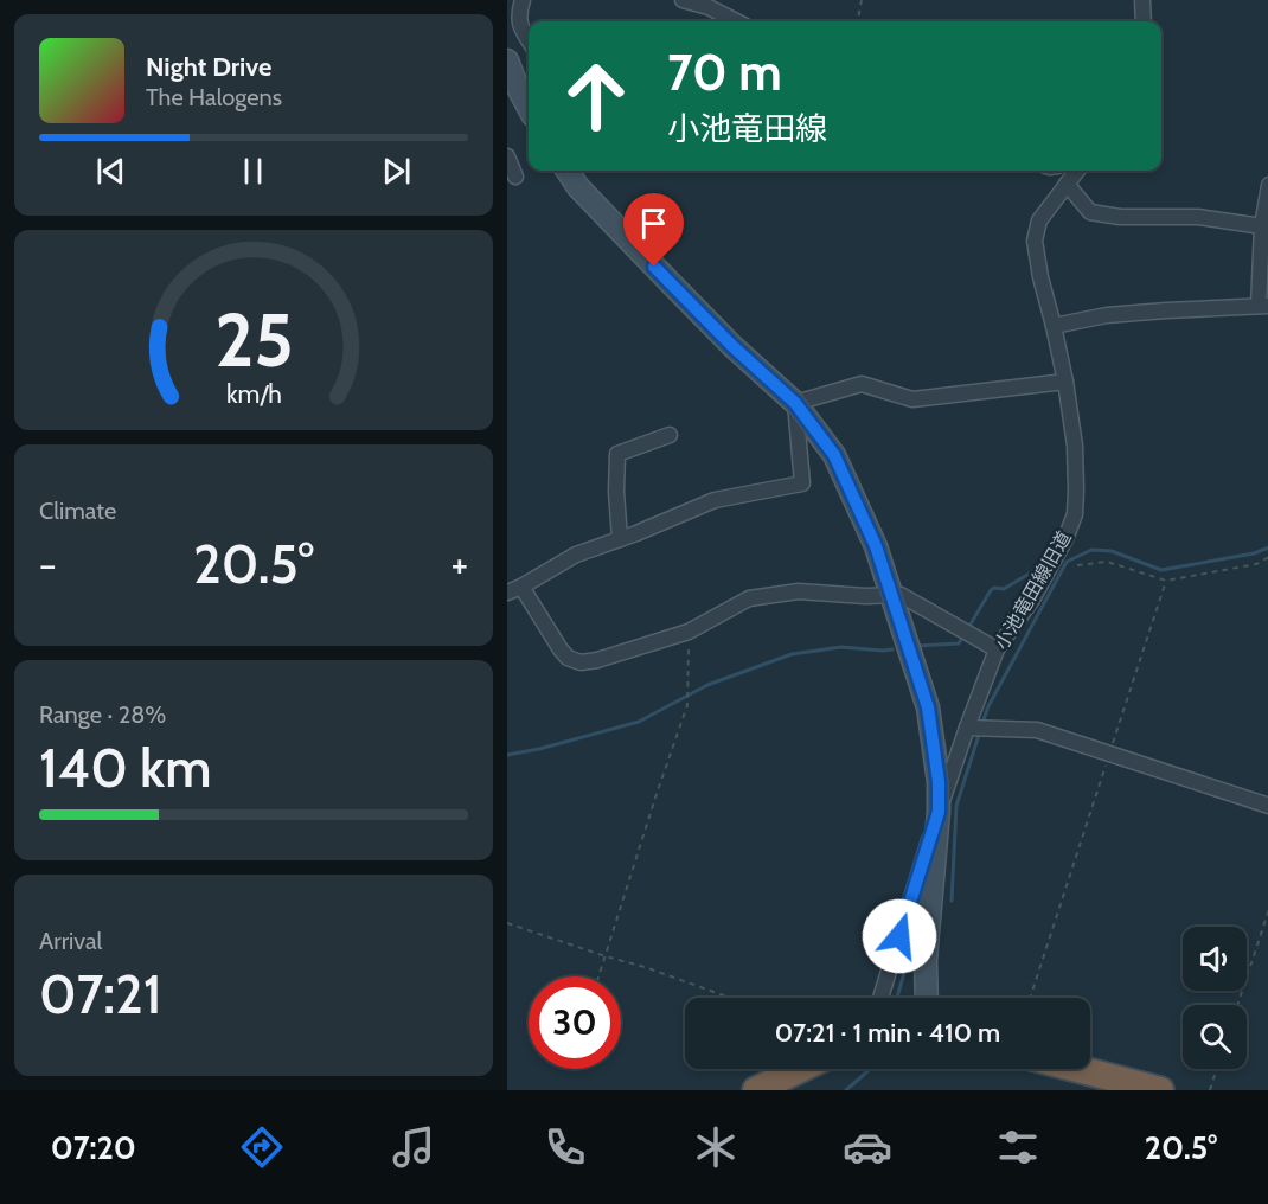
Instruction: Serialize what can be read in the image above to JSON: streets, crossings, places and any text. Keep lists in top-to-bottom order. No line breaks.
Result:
{"streets":{"street":["小池竜田線旧道"]},"page":{"turn":["70 m","小池竜田線"],"song":["Night Drive","The Halogens"],"tile":["Climate",["Range · 28%","140 km"],["Arrival","07:21"]],"heat":["−","20.5°","+"],"limit":"30","trip":"07:21 · 1 min · 410 m","tabs":["07:20","20.5°"],"gauge":["25","km/h"]}}
